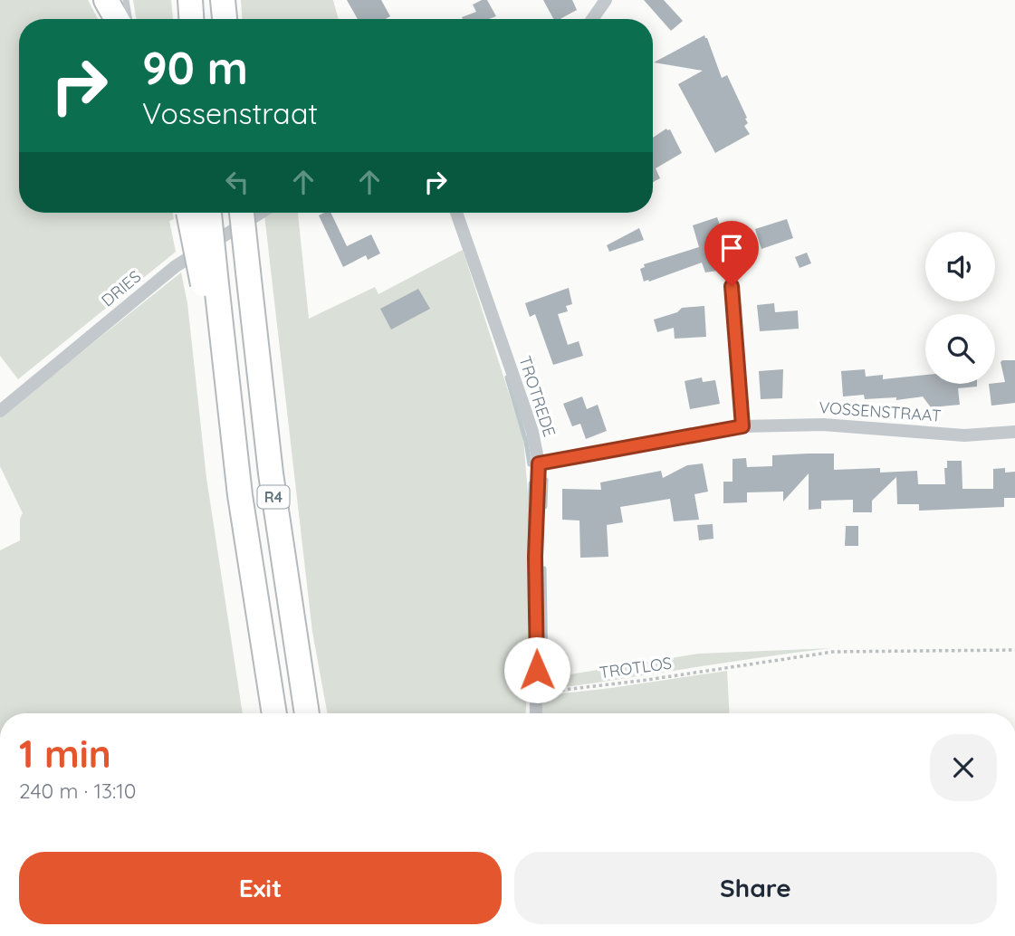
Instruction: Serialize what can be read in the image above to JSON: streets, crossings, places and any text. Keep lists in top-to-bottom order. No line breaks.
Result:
{"streets":{"highway":["R4"],"street":["DRIES","TROTREDE","VOSSENSTRAAT"],"path":["TROTLOS"]},"crossings":[["TROTREDE","VOSSENSTRAAT"],["TROTREDE","TROTLOS"]],"page":{"turn":["90 m","Vossenstraat"],"heading":["1 min","240 m · 13:10"],"buttons":["Exit","Share"]}}
